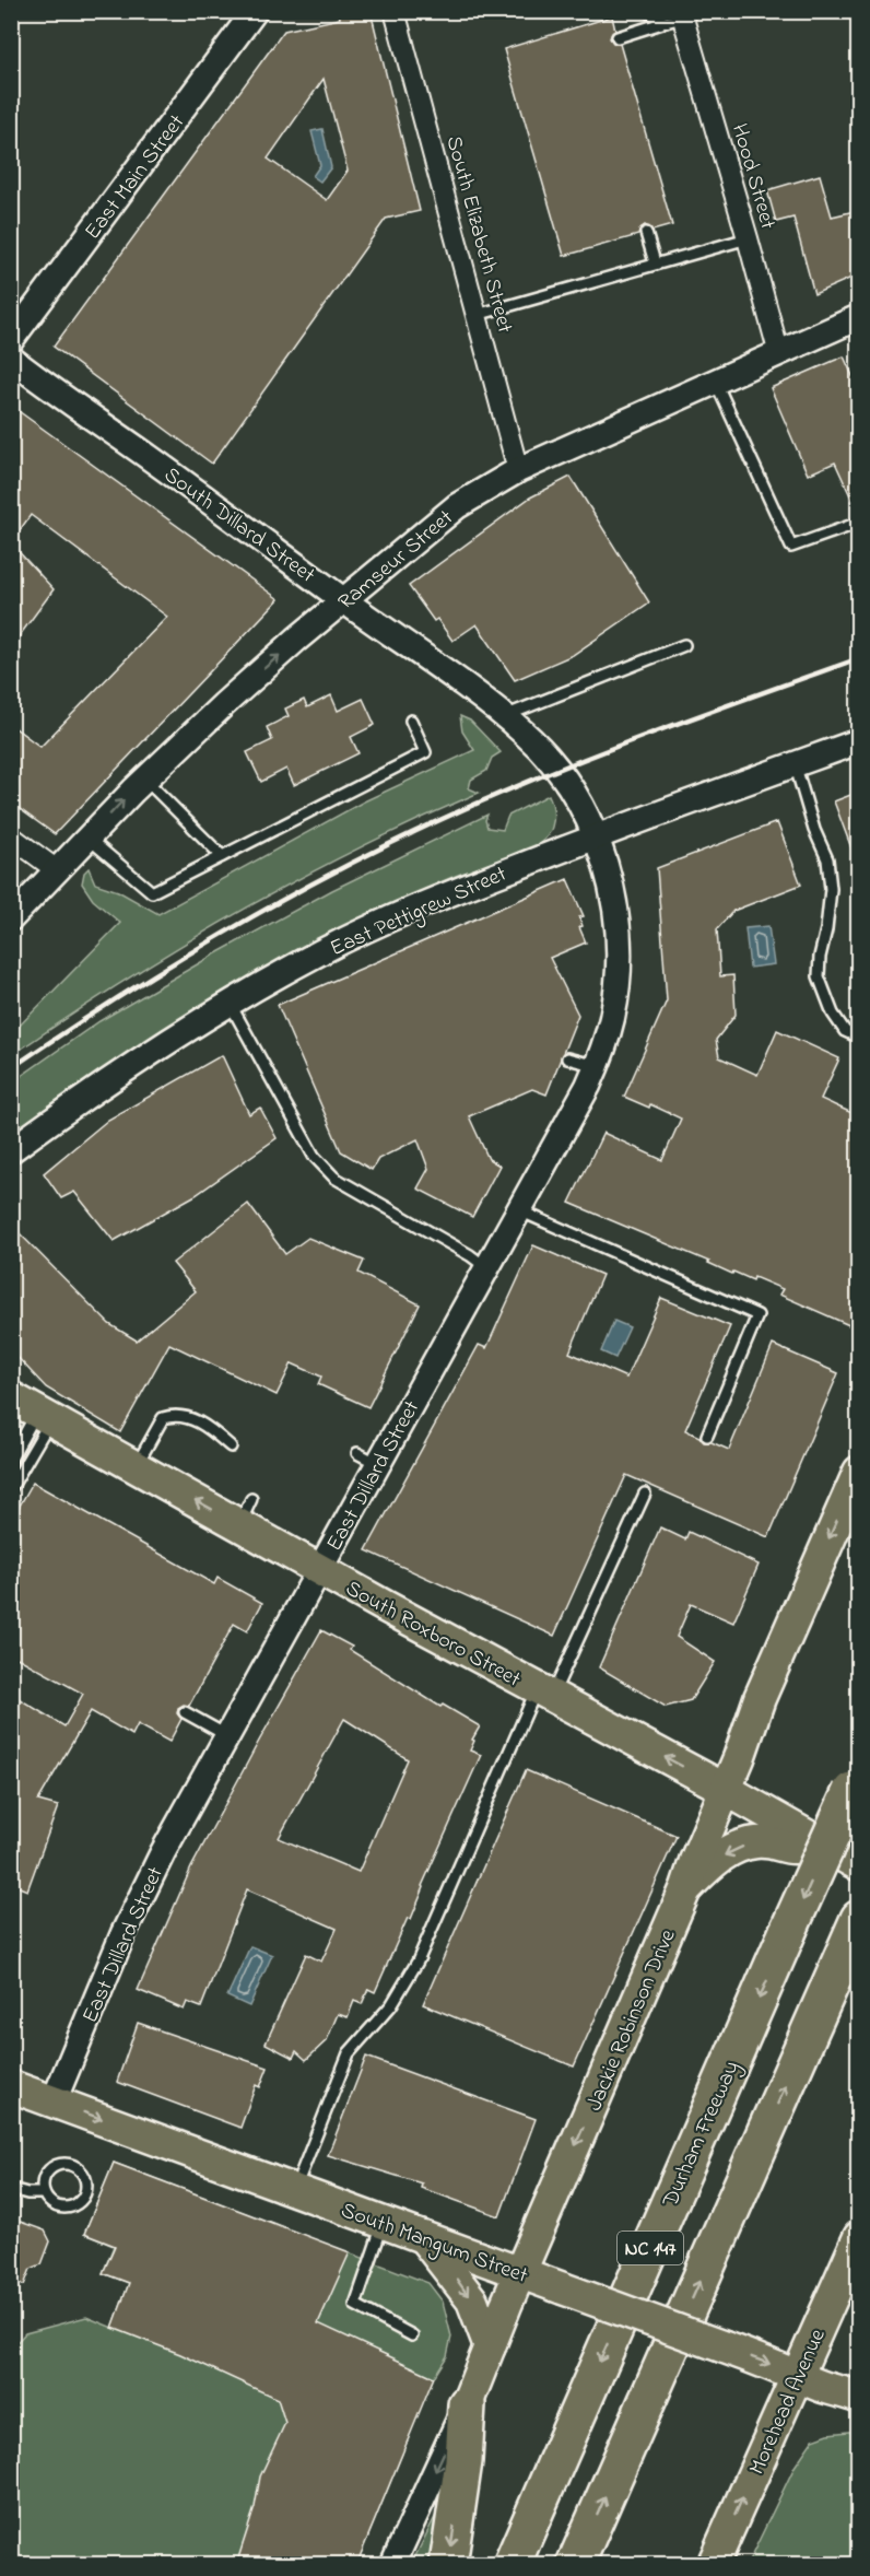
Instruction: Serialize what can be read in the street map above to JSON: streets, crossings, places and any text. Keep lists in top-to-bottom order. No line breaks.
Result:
{"streets":{"highway":["Durham Freeway","NC 147"],"main road":["South Roxboro Street","Jackie Robinson Drive","South Mangum Street","Morehead Avenue"],"street":["East Main Street","Hood Street","South Elizabeth Street","South Dillard Street","Ramseur Street","East Pettigrew Street","East Dillard Street"]},"crossings":[["Hood Street","Ramseur Street"],["South Elizabeth Street","Ramseur Street"],["South Dillard Street","Ramseur Street"],["South Dillard Street","East Pettigrew Street"],["South Dillard Street","East Dillard Street"],["East Pettigrew Street","East Dillard Street"],["East Dillard Street","South Roxboro Street"],["East Dillard Street","South Mangum Street"],["South Roxboro Street","Jackie Robinson Drive"],["Jackie Robinson Drive","South Mangum Street"],["South Mangum Street","Morehead Avenue"]],"one_way":["South Roxboro Street","Jackie Robinson Drive","South Mangum Street","Morehead Avenue"]}
